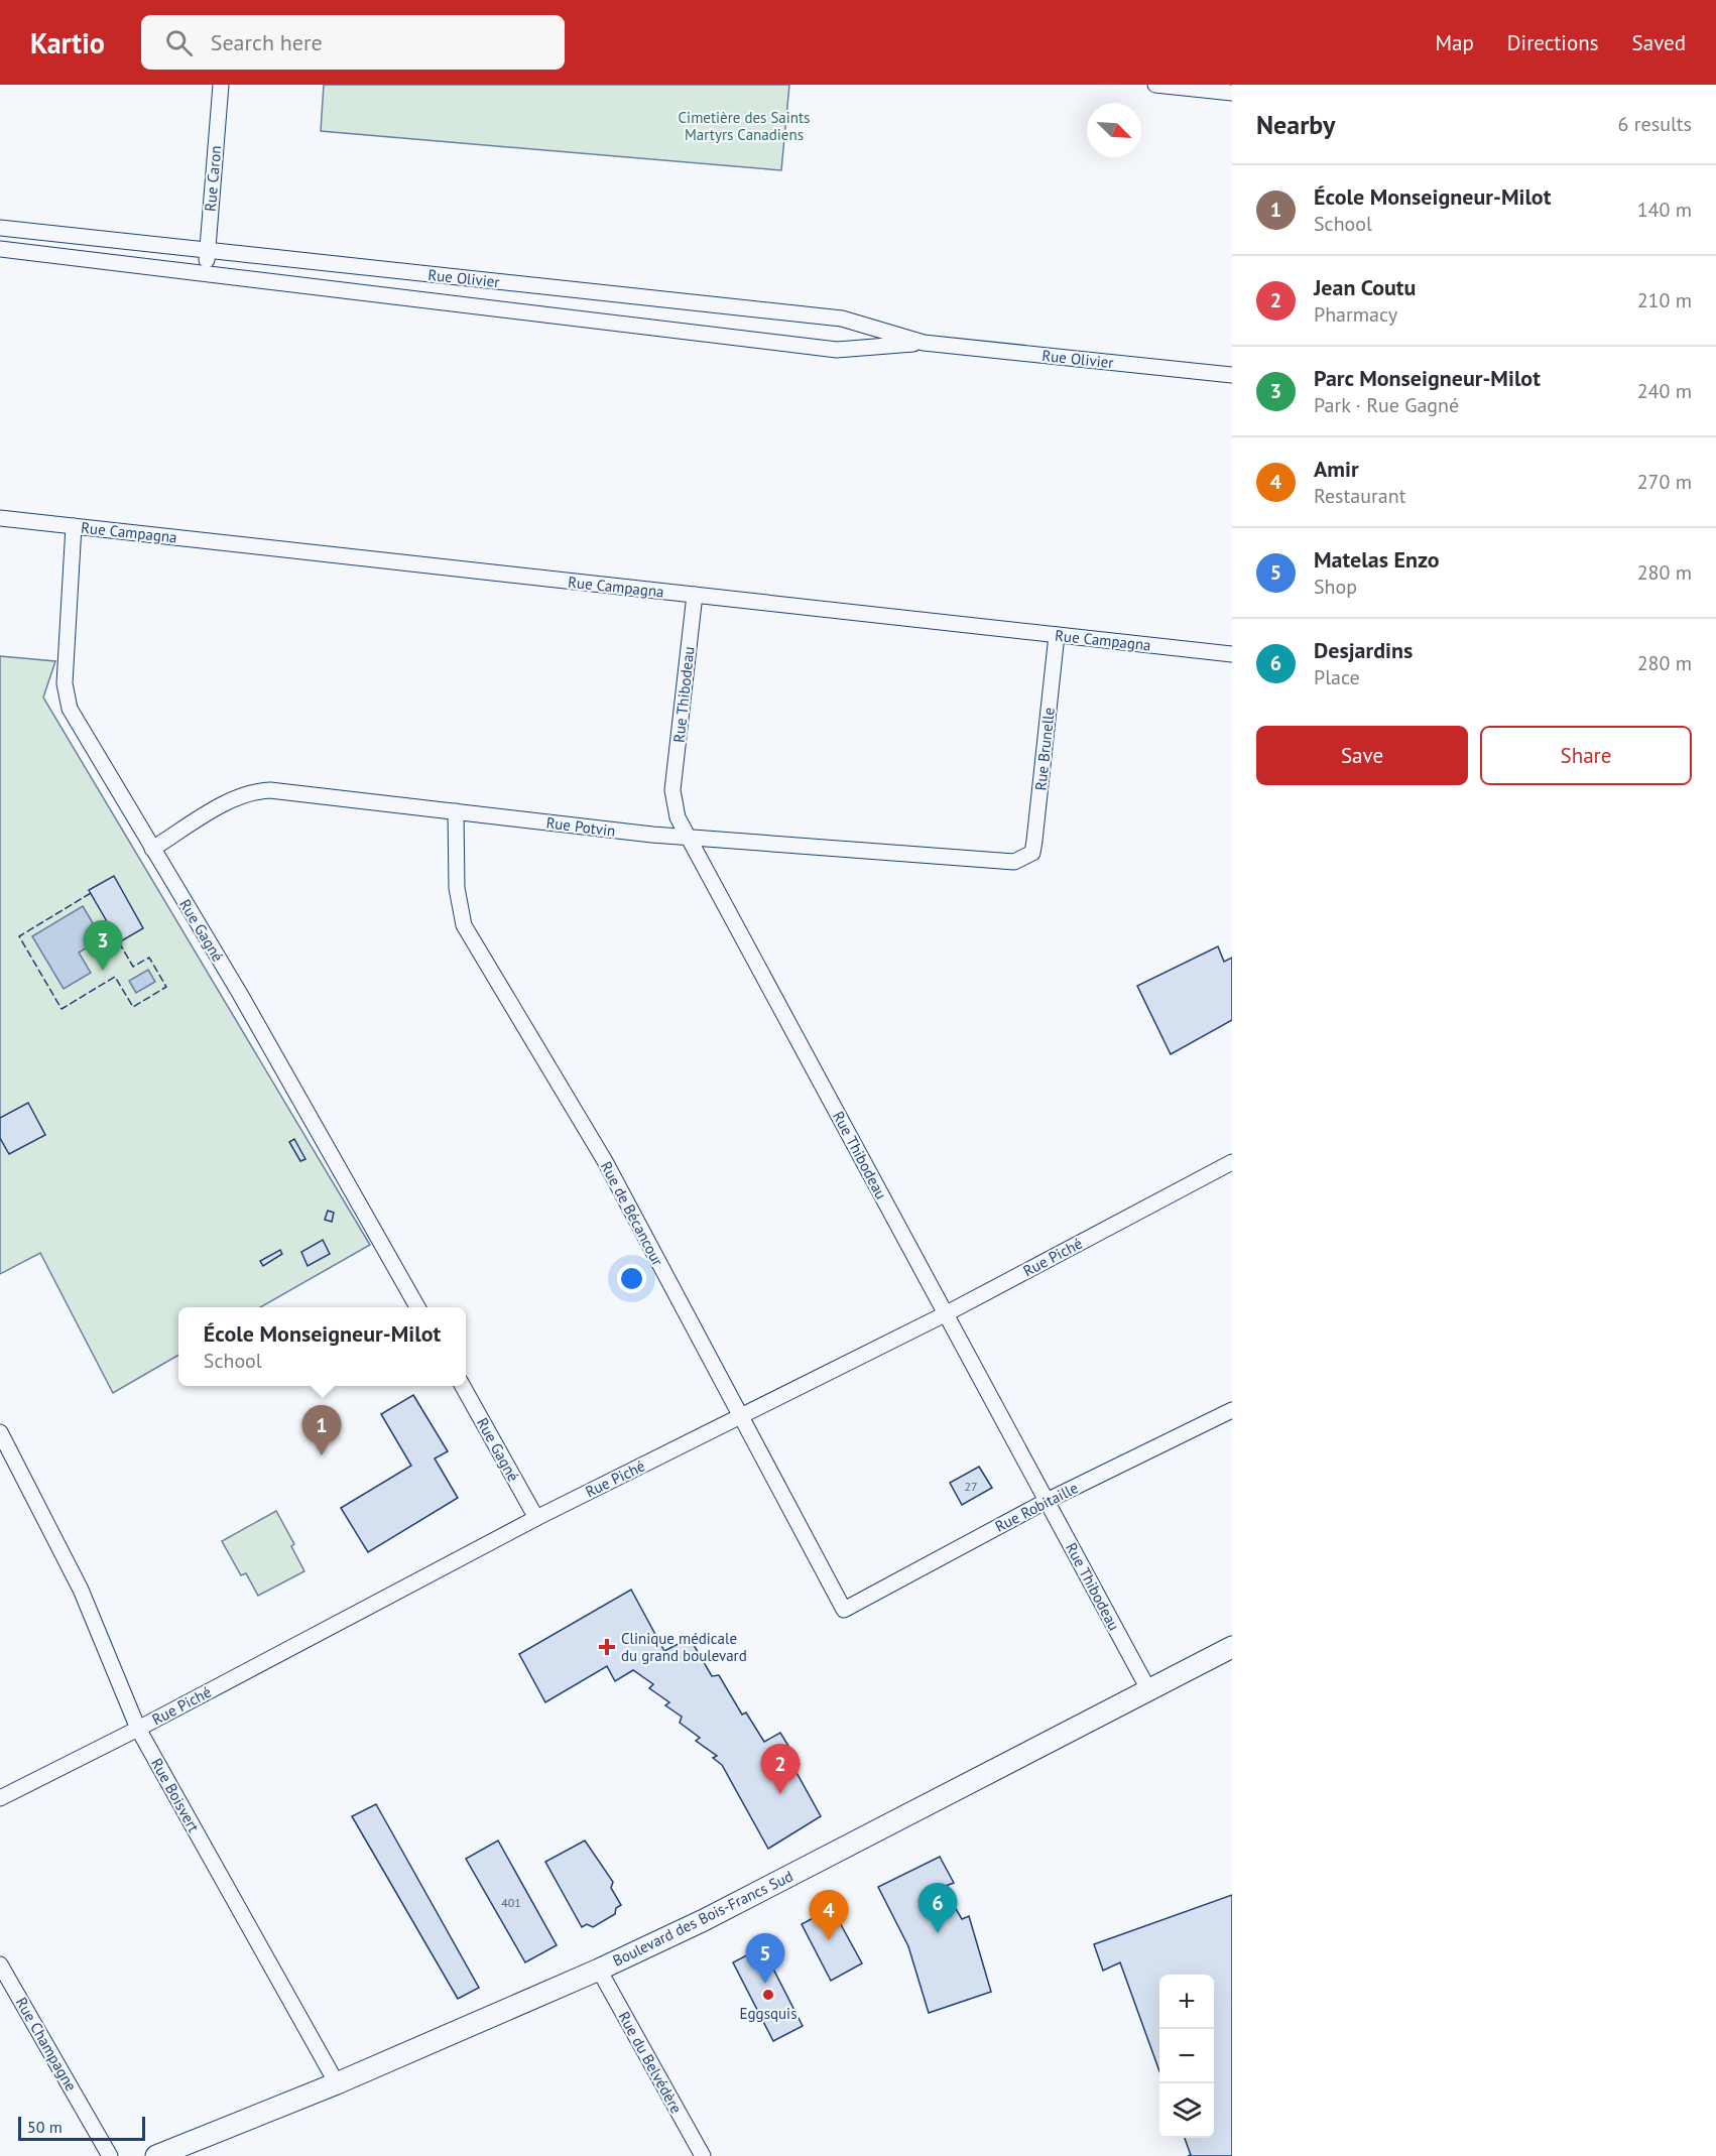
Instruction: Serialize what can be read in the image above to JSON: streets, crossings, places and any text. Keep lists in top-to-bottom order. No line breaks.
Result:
{"streets":{"street":["Rue Caron","Rue Olivier","Rue Campagna","Rue Thibodeau","Rue Brunelle","Rue Potvin","Rue Gagné","Rue de Bécancour","Rue Piché","Rue Robitaille","Rue Boisvert","Boulevard des Bois-Francs Sud","Rue Champagne","Rue du Belvédère"]},"crossings":[["Rue Caron","Rue Olivier"],["Rue Campagna","Rue Thibodeau"],["Rue Campagna","Rue Brunelle"],["Rue Campagna","Rue Gagné"],["Rue Thibodeau","Rue Potvin"],["Rue Thibodeau","Rue Piché"],["Rue Thibodeau","Rue Robitaille"],["Rue Thibodeau","Boulevard des Bois-Francs Sud"],["Rue Brunelle","Rue Potvin"],["Rue Potvin","Rue Gagné"],["Rue Potvin","Rue de Bécancour"],["Rue Gagné","Rue Piché"],["Rue de Bécancour","Rue Piché"],["Rue de Bécancour","Rue Robitaille"],["Rue Piché","Rue Boisvert"],["Rue Boisvert","Boulevard des Bois-Francs Sud"],["Boulevard des Bois-Francs Sud","Rue du Belvédère"]],"parks":["Cimetière des Saints Martyrs Canadiens"],"places":{"health":["Clinique médicale du grand boulevard"],"other":["Eggsquis"]},"house_numbers":["27","401"],"scale_bar":"50 m","north":"bottom right","page":{"header":"Kartio","search":"Search here","nav":["Map","Directions","Saved"],"heading":["Nearby","6 results"],"list":[{"mark":"1","name":"École Monseigneur-Milot","note":"School","value":"140 m"},{"mark":"2","name":"Jean Coutu","note":"Pharmacy","value":"210 m"},{"mark":"3","name":"Parc Monseigneur-Milot","note":"Park · Rue Gagné","value":"240 m"},{"mark":"4","name":"Amir","note":"Restaurant","value":"270 m"},{"mark":"5","name":"Matelas Enzo","note":"Shop","value":"280 m"},{"mark":"6","name":"Desjardins","note":"Place","value":"280 m"}],"buttons":["Save","Share"],"pins":["3","1","2","6","4","5"],"popup":["École Monseigneur-Milot","School"],"map_buttons":["+","−"],"scale":"50 m"}}
